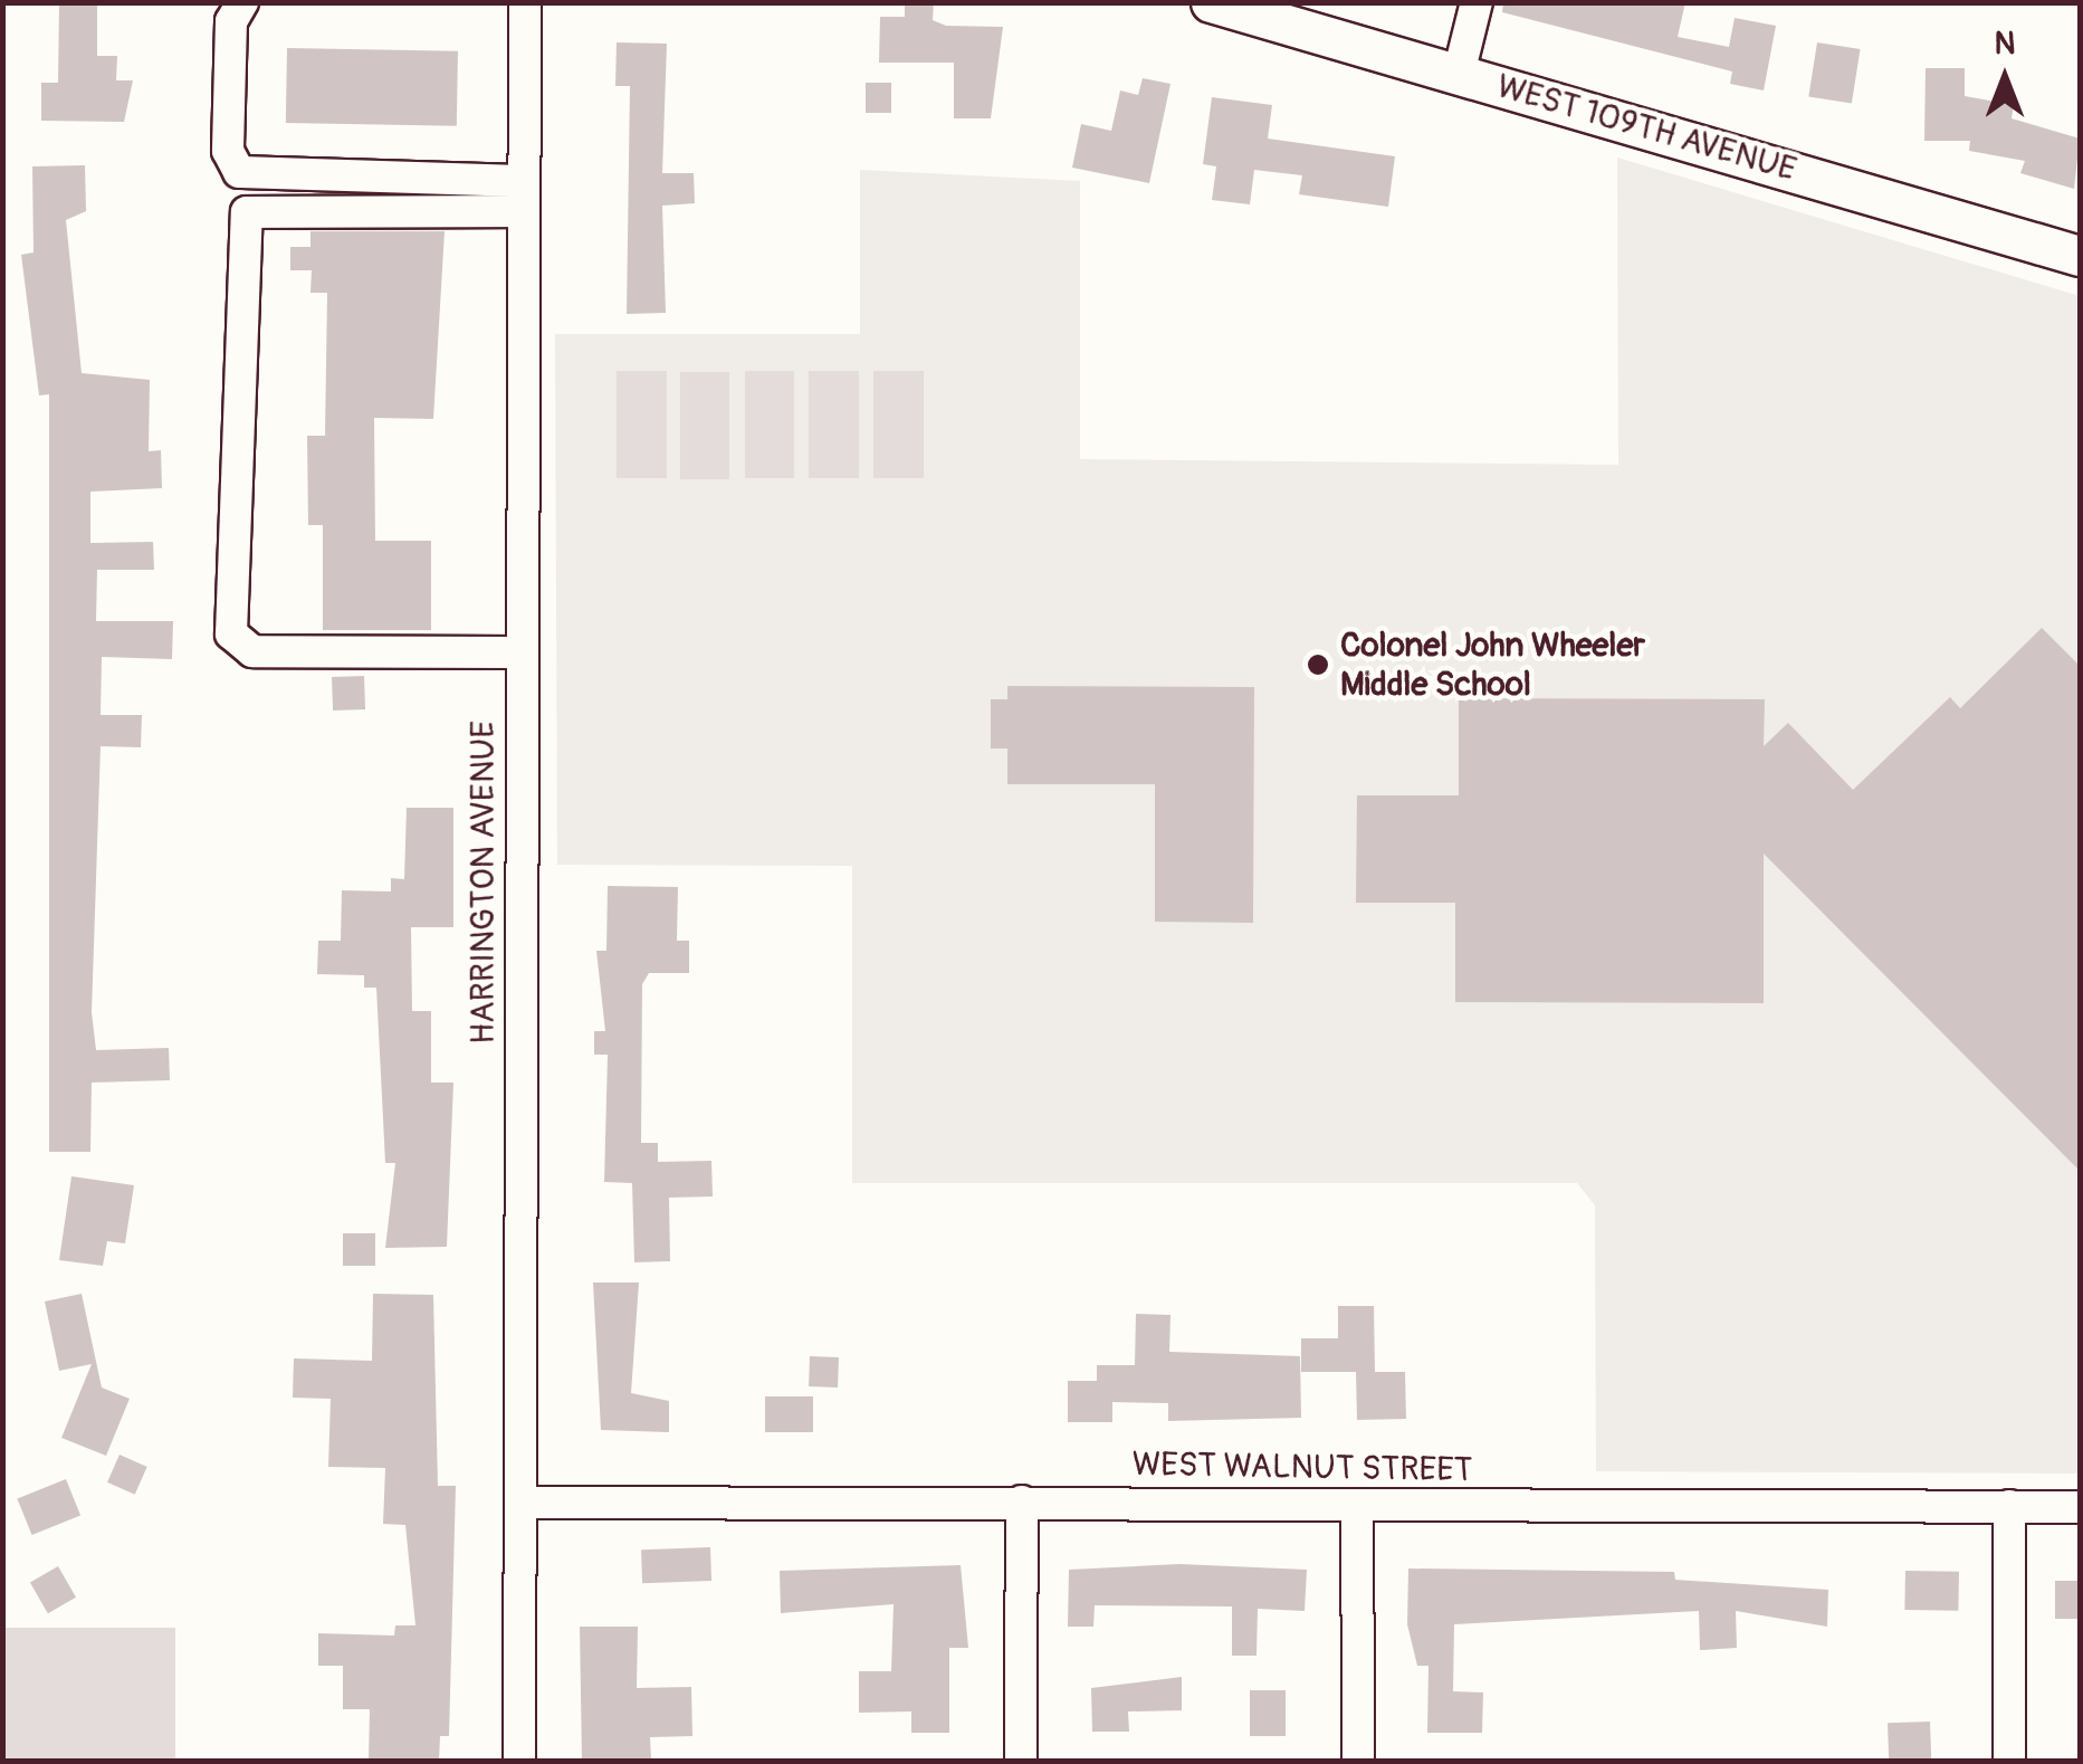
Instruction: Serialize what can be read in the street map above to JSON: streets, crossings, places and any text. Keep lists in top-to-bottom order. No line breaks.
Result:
{"streets":{"main road":["WEST 109TH AVENUE"],"street":["HARRINGTON AVENUE","WEST WALNUT STREET"]},"crossings":[["HARRINGTON AVENUE","WEST WALNUT STREET"]],"places":["Colonel John Wheeler Middle School"],"north":"top"}
